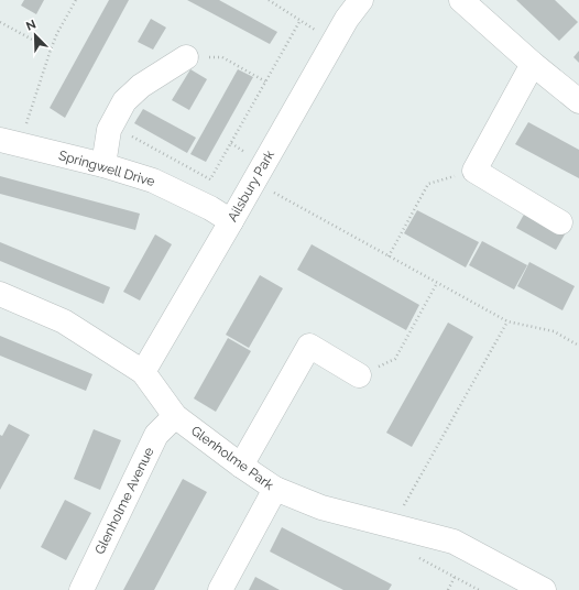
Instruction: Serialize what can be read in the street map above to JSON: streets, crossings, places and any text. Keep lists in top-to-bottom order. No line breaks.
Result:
{"streets":{"street":["Springwell Drive","Ailsbury Park","Glenholme Park","Glenholme Avenue"]},"crossings":[["Springwell Drive","Ailsbury Park"],["Ailsbury Park","Glenholme Park"],["Glenholme Park","Glenholme Avenue"]],"north":"top left"}
